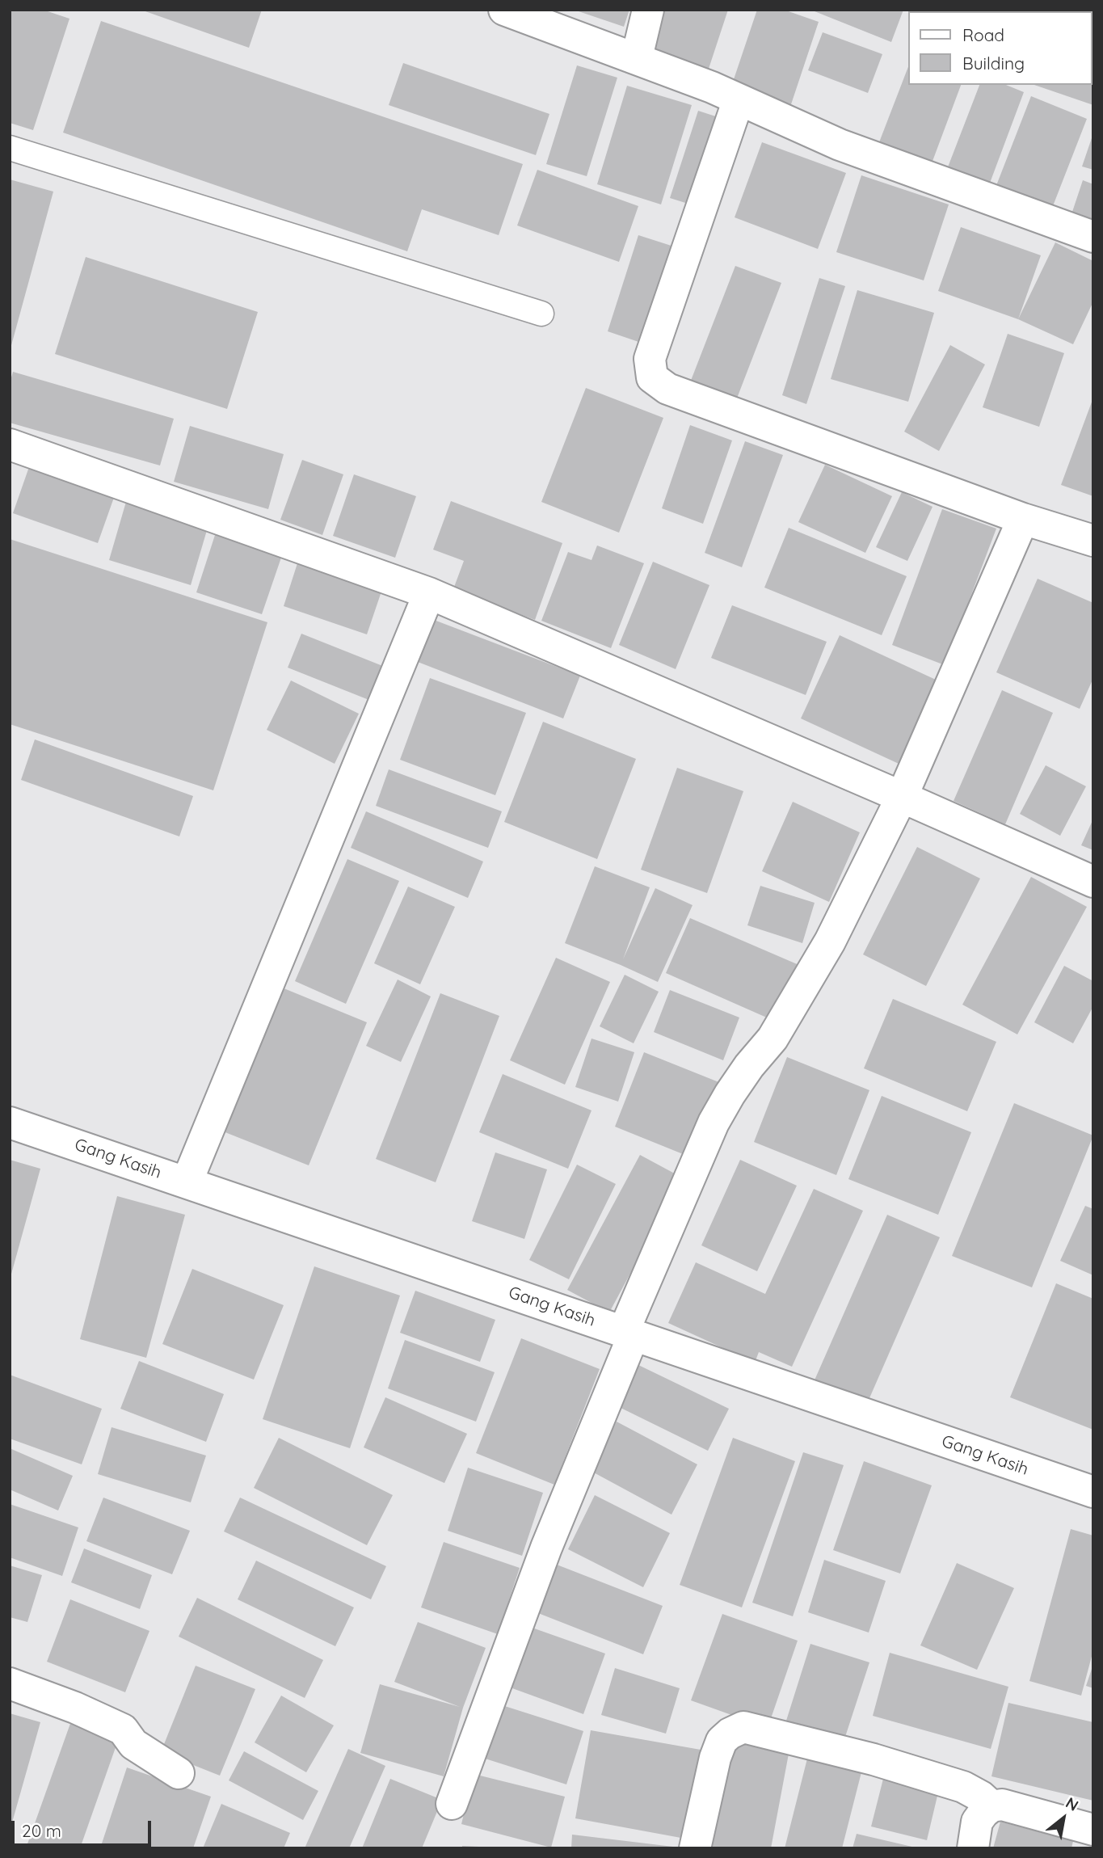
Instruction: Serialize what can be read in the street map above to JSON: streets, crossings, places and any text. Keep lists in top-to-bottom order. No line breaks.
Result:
{"streets":{"street":["Gang Kasih"]},"legend":["Road","Building"],"scale_bar":"20 m","north":"top right"}
